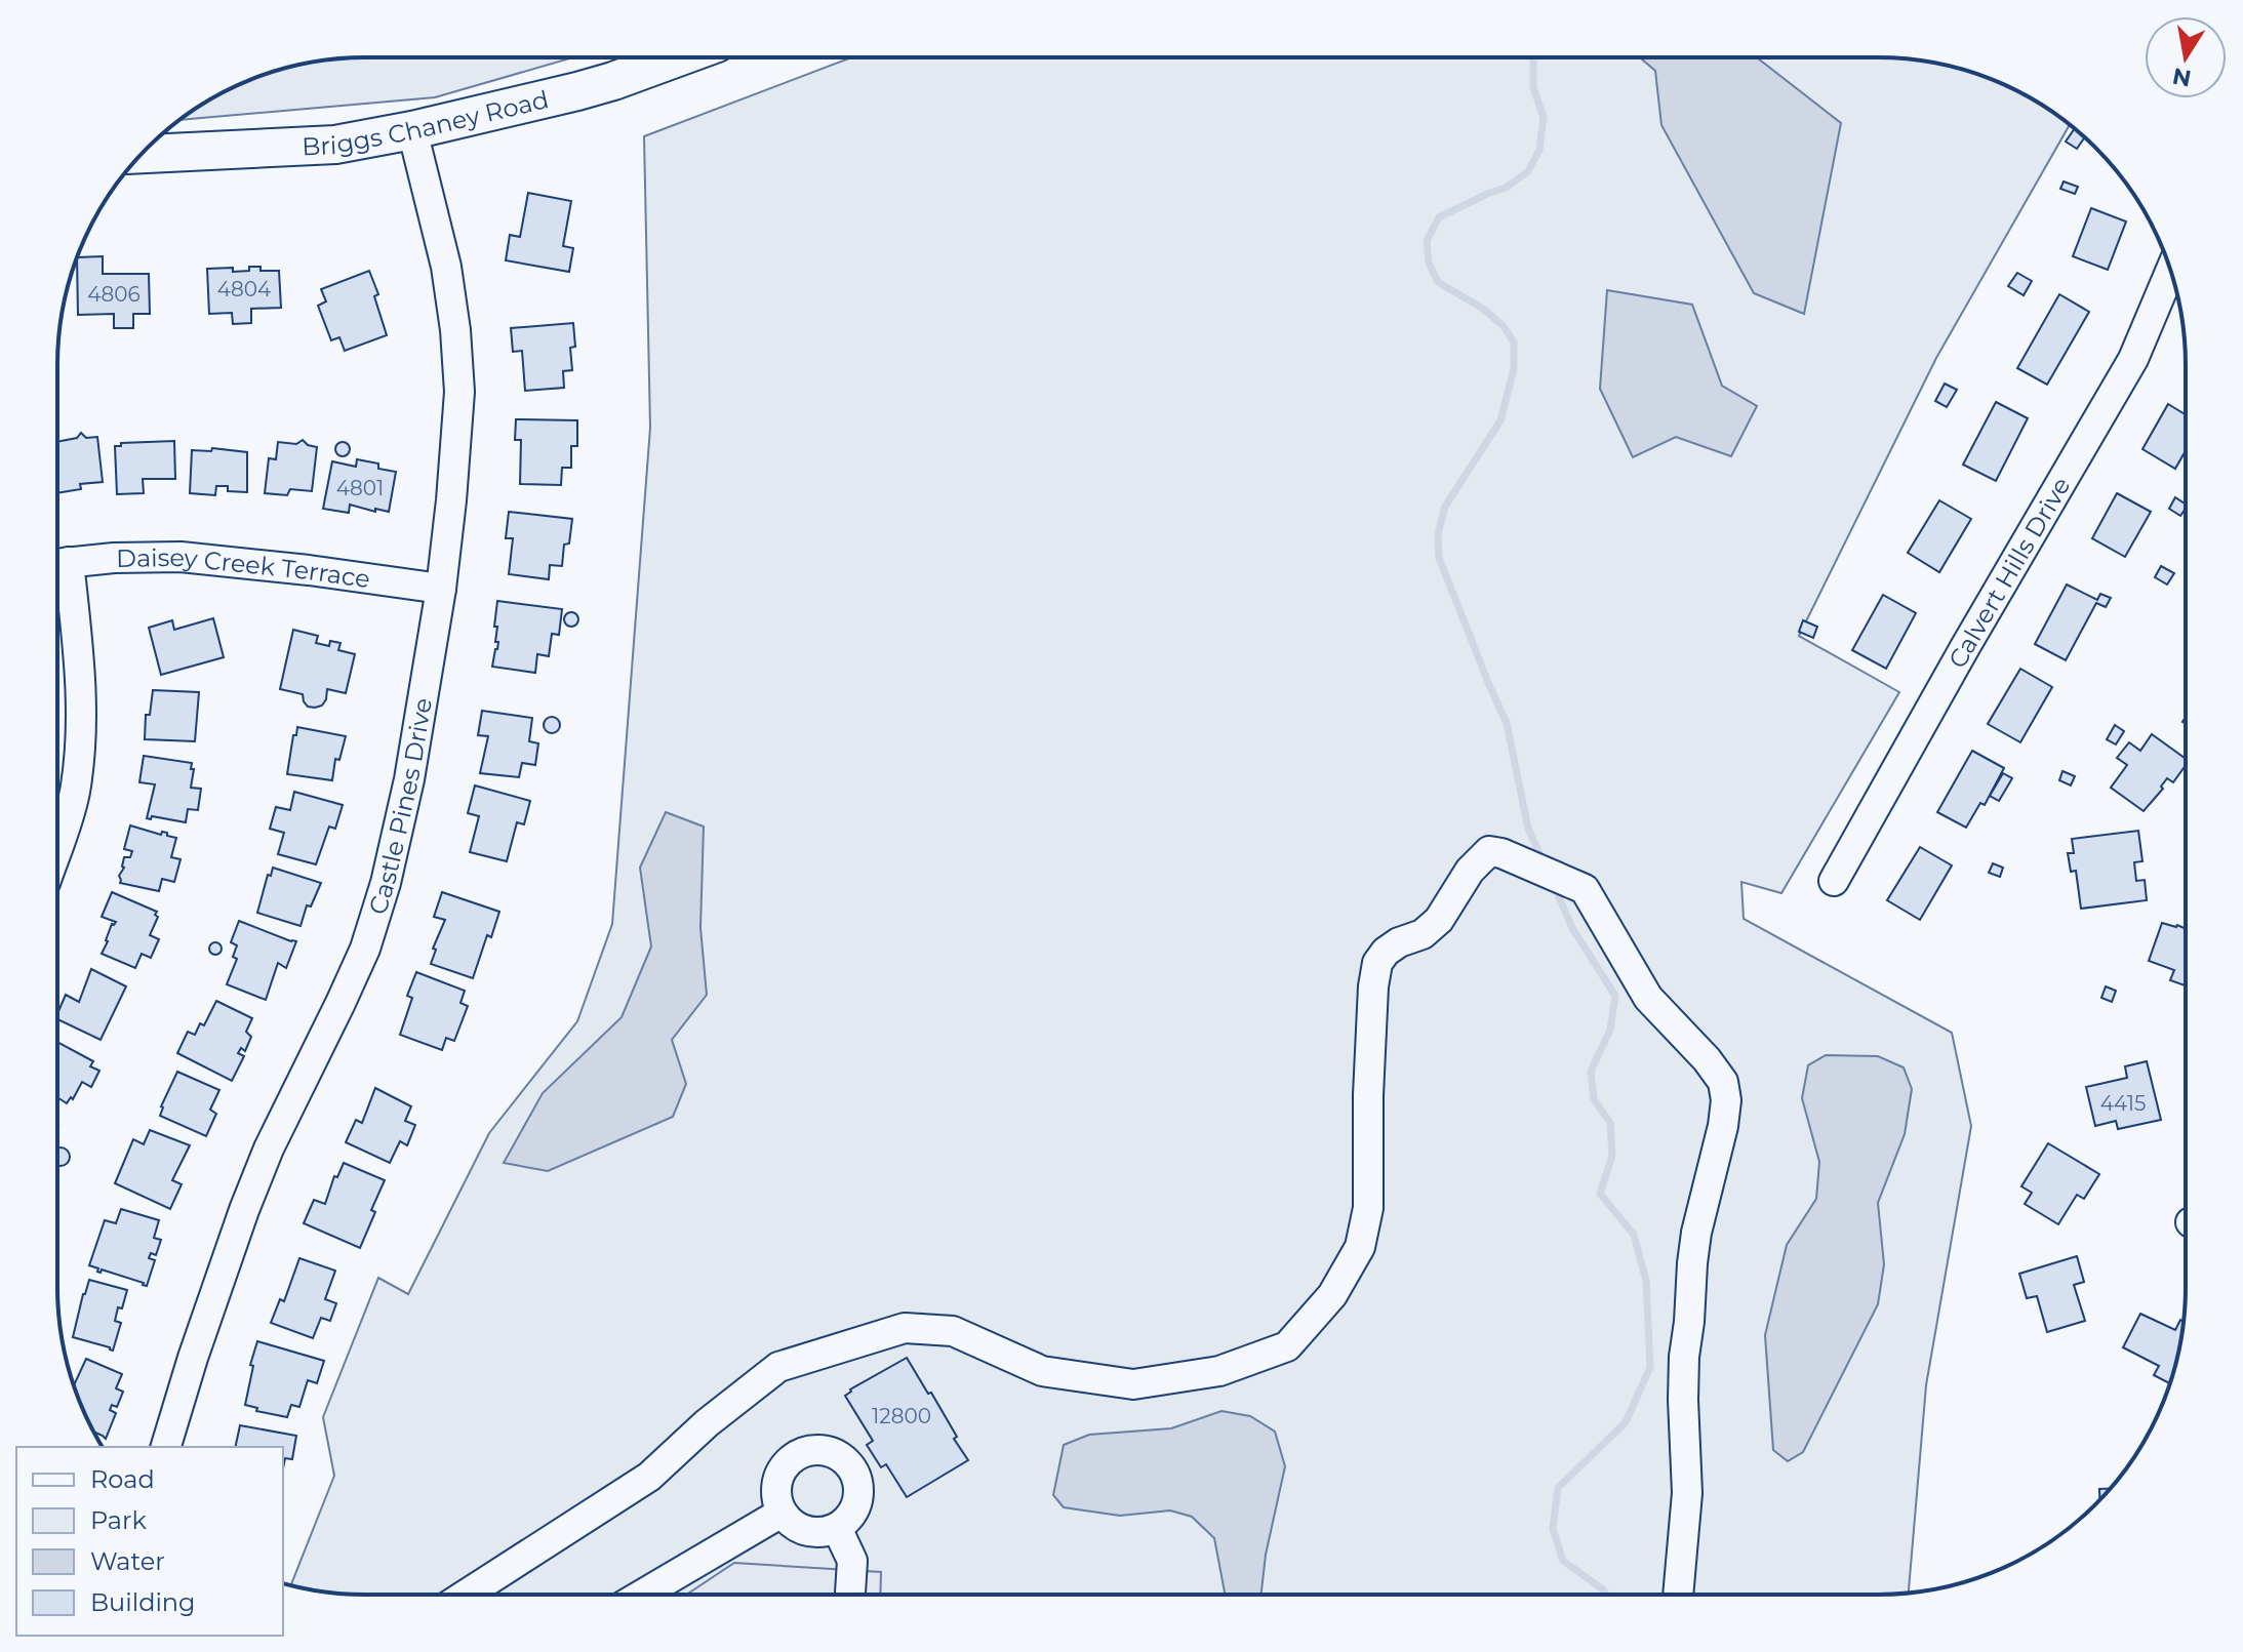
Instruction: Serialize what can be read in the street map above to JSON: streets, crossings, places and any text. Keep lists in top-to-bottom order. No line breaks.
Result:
{"streets":{"main road":["Briggs Chaney Road"],"street":["Daisey Creek Terrace","Calvert Hills Drive","Castle Pines Drive"]},"crossings":[["Briggs Chaney Road","Castle Pines Drive"],["Daisey Creek Terrace","Castle Pines Drive"]],"house_numbers":["4804","4806","4801","4415","12800"],"legend":["Road","Park","Water","Building"],"north":"bottom"}
